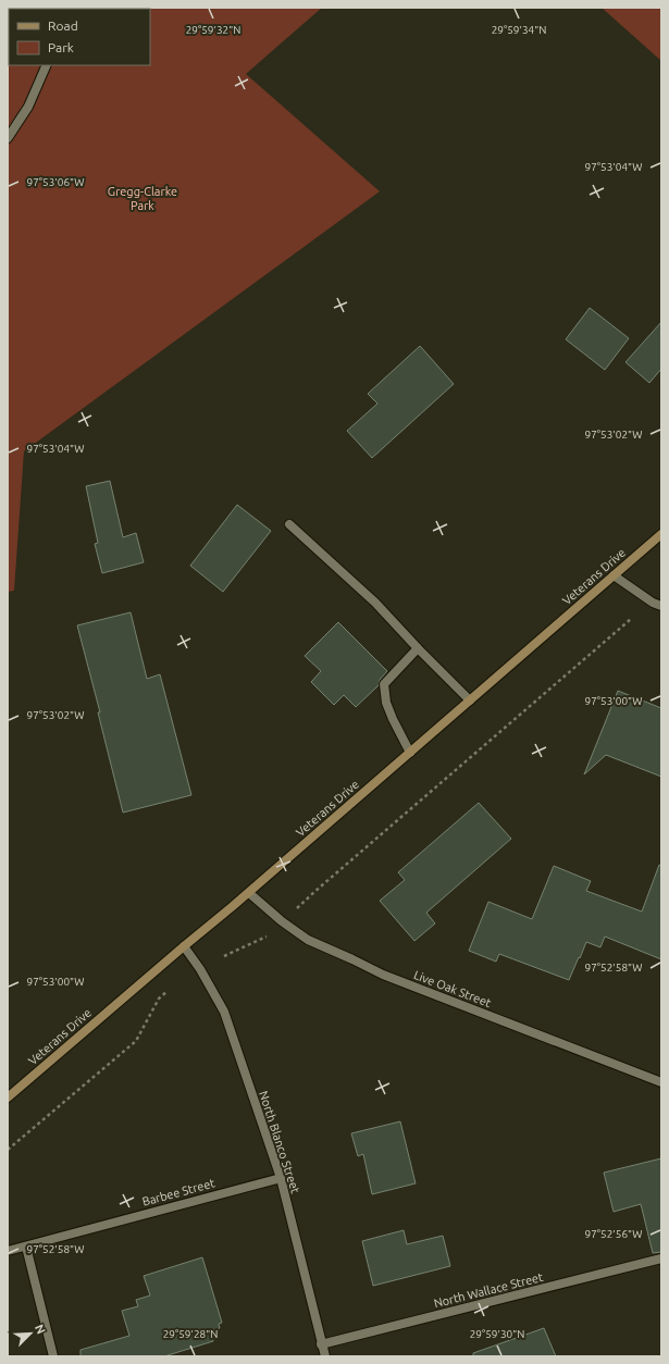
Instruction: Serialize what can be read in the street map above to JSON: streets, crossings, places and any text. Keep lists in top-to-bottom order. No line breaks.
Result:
{"streets":{"main road":["Veterans Drive"],"street":["Live Oak Street","North Blanco Street","Barbee Street","North Wallace Street"]},"crossings":[["Veterans Drive","Live Oak Street"],["Veterans Drive","North Blanco Street"],["North Blanco Street","Barbee Street"],["North Blanco Street","North Wallace Street"]],"parks":["Gregg-Clarke Park"],"legend":["Road","Park"],"north":"top right","coordinates":["29°59'34\"N","29°59'32\"N","97°53'04\"W","97°53'06\"W","97°53'02\"W","97°53'00\"W","97°52'58\"W","97°52'56\"W","29°59'28\"N","29°59'30\"N"]}
